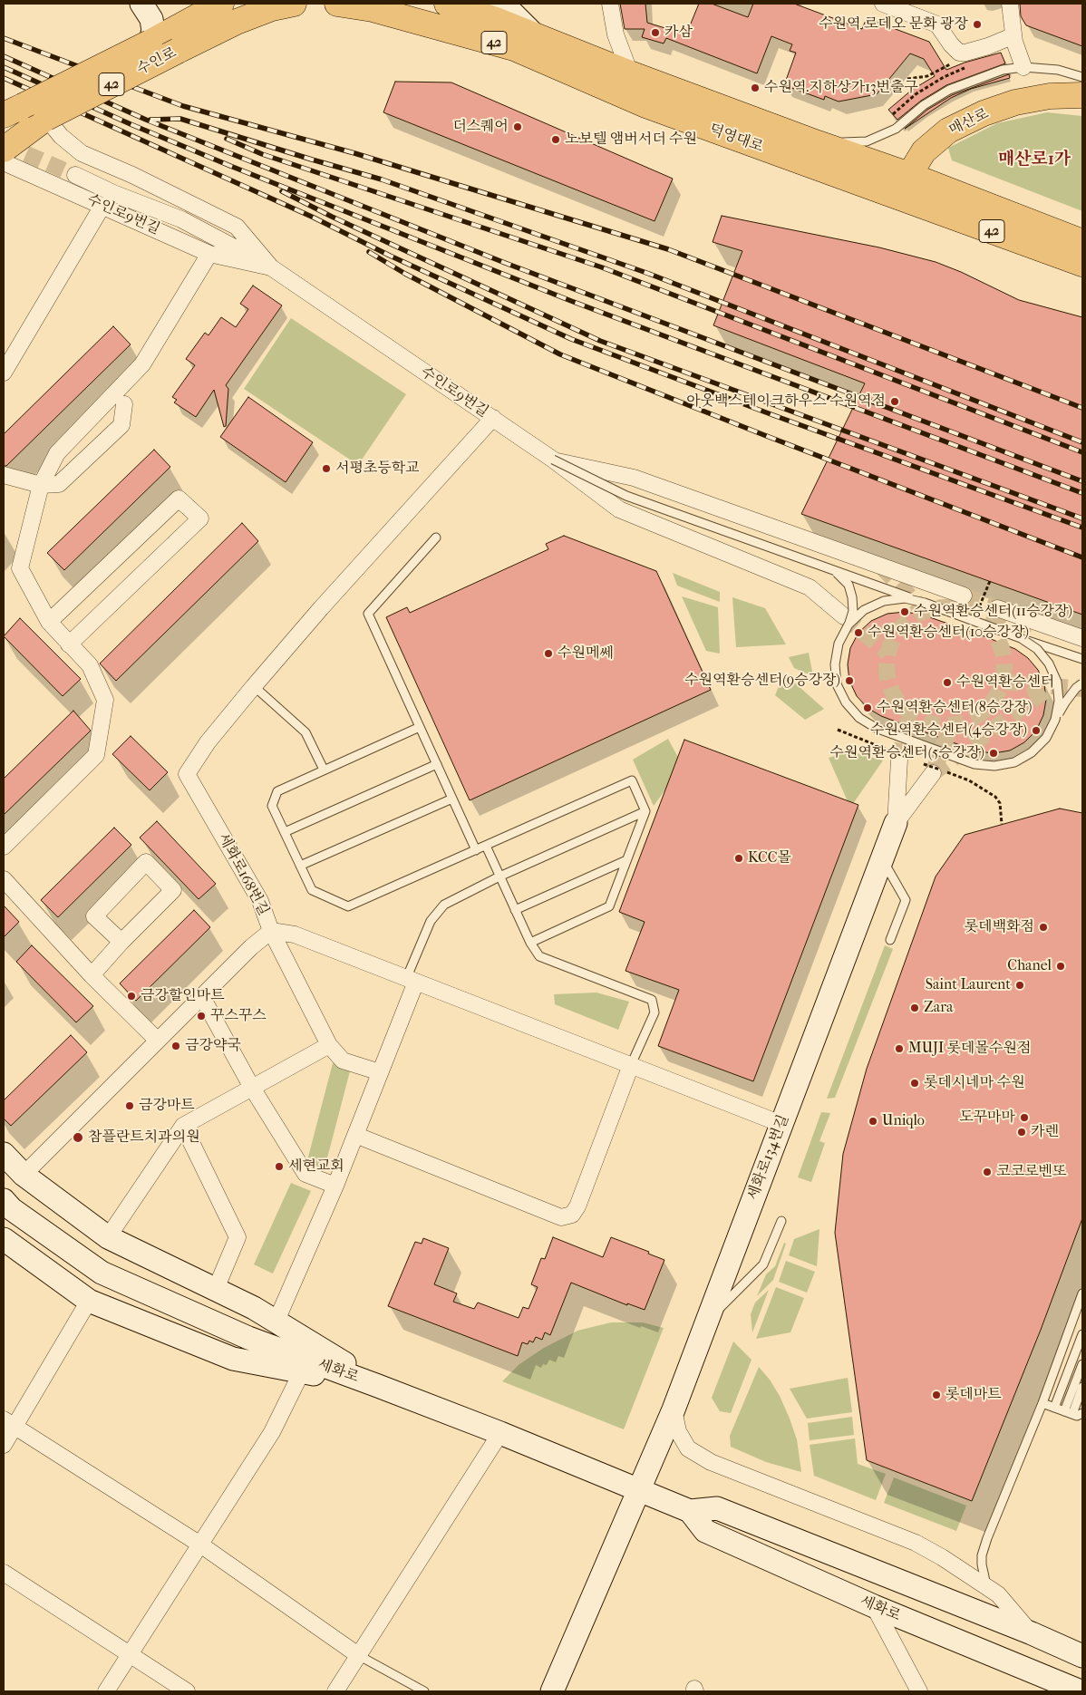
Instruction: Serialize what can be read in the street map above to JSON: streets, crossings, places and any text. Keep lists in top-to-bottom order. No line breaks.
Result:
{"streets":{"main road":["42","수인로","매산로","덕영대로","세화로134번길","세화로"],"street":["수인로9번길","세화로168번길"]},"crossings":[["수인로","수인로9번길"],["매산로","덕영대로"],["수인로9번길","세화로168번길"],["세화로134번길","세화로"]],"districts":["매산로1가"],"places":["수원역 로데오 문화 광장","카삼","수원역.지하상가13번출구","더스퀘어","노보텔 앰버서더 수원","아웃백스테이크하우스 수원역점","서평초등학교","수원역환승센터(11승강장)","수원역환승센터(10승강장)","수원메쎄","수원역환승센터(9승강장)","수원역환승센터","수원역환승센터(8승강장)","수원역환승센터(4승강장)","수원역환승센터(5승강장)","KCC몰","롯데백화점","Chanel","Saint Laurent","금강할인마트","Zara","꾸스꾸스","금강약국","MUJI 롯데몰수원점","롯데시네마 수원","금강마트","도꾸마마","Uniqlo","카렌","참플란트치과의원","세현교회","코코로벤또","롯데마트"]}
